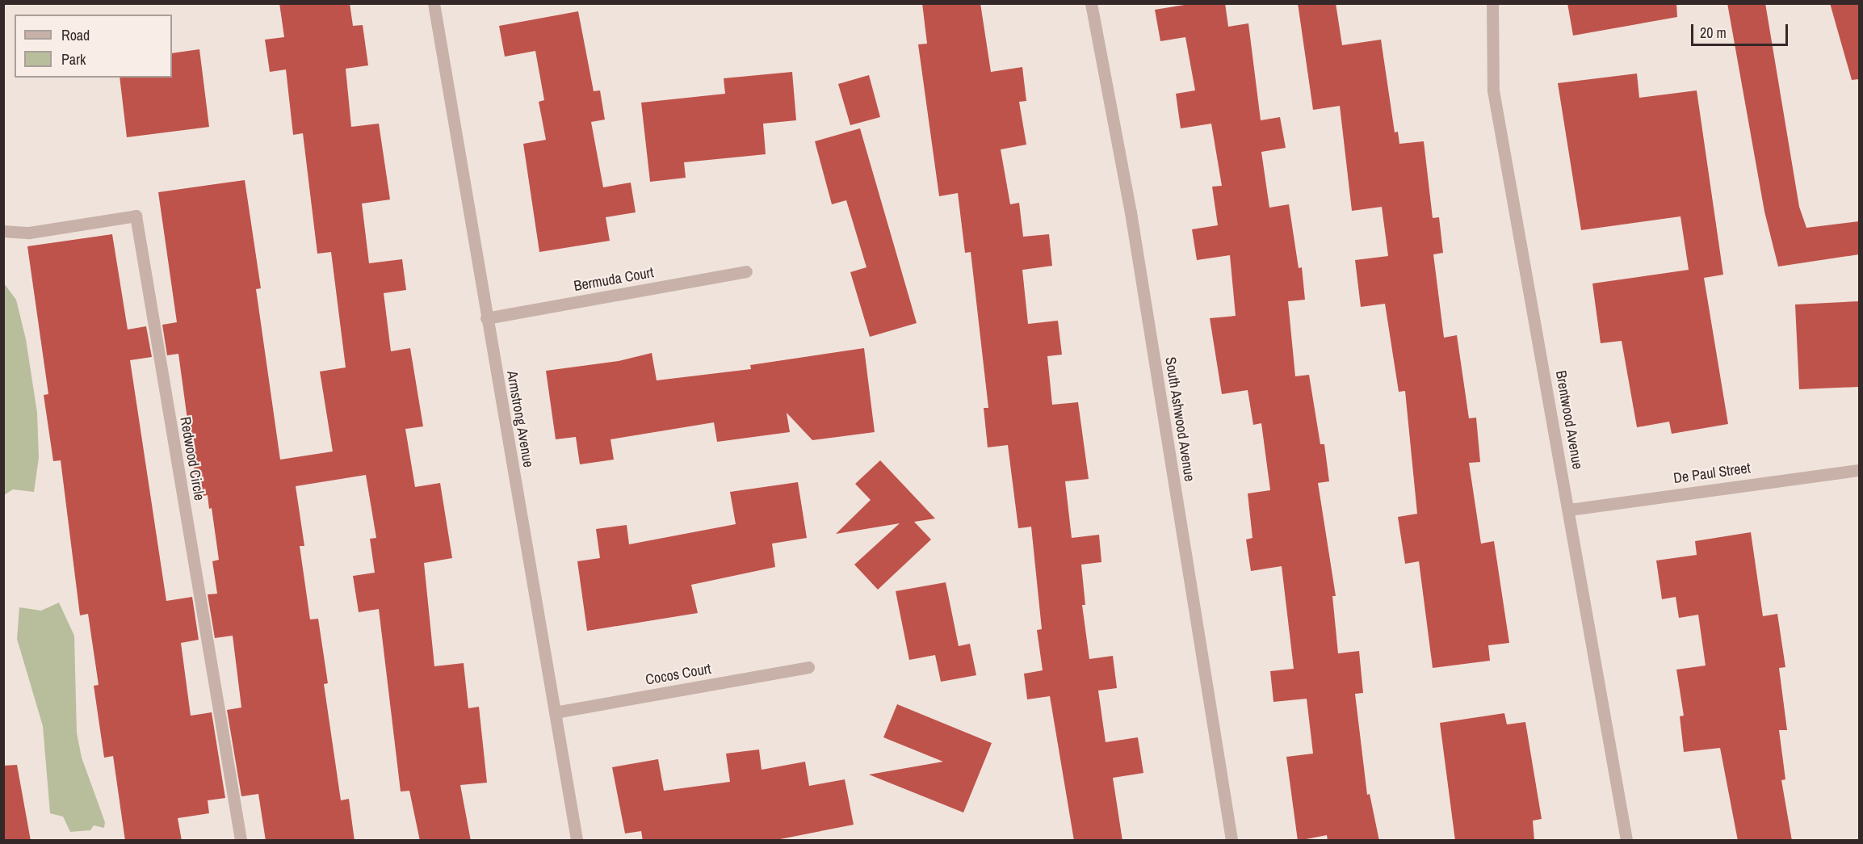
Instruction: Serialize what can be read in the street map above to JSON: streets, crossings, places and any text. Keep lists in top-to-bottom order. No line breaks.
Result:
{"streets":{"street":["Bermuda Court","Armstrong Avenue","South Ashwood Avenue","Brentwood Avenue","Redwood Circle","De Paul Street","Cocos Court"]},"crossings":[["Bermuda Court","Armstrong Avenue"],["Armstrong Avenue","Cocos Court"],["Brentwood Avenue","De Paul Street"]],"legend":["Road","Park"],"scale_bar":"20 m"}
